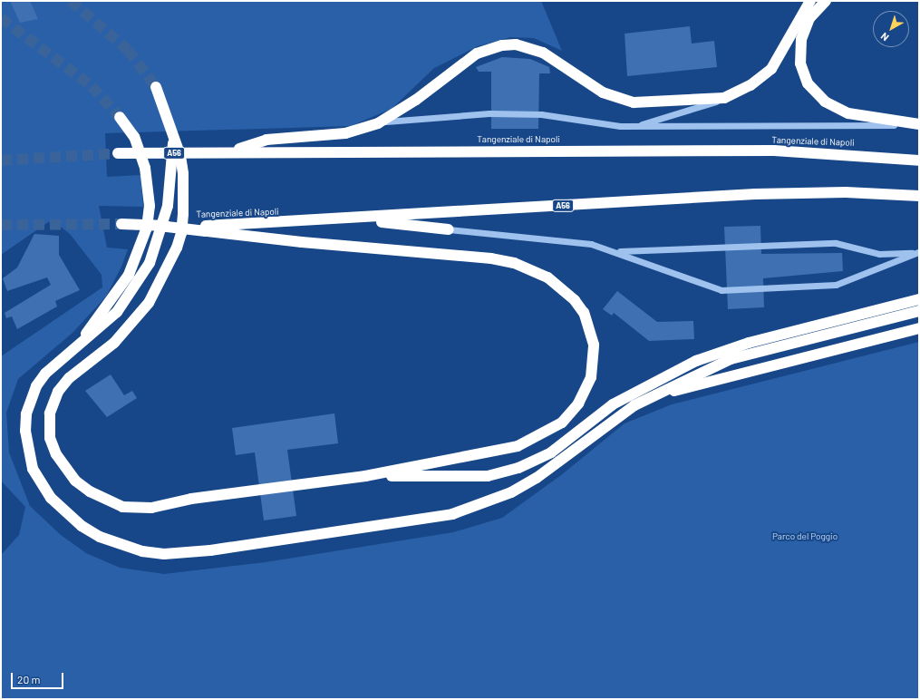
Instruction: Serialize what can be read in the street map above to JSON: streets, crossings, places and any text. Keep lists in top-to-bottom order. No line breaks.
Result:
{"streets":{"highway":["Tangenziale di Napoli","A56"]},"parks":["Parco del Poggio"],"scale_bar":"20 m","north":"bottom left"}
